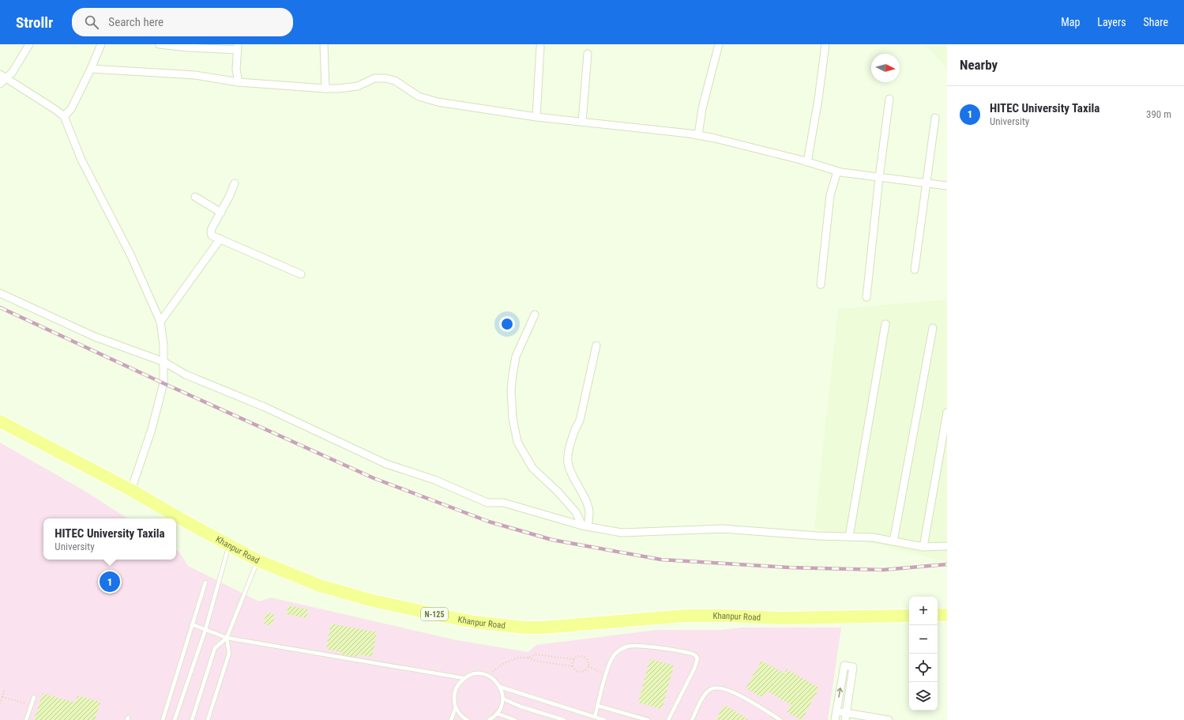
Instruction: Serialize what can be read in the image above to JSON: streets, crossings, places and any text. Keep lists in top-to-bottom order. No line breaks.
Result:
{"streets":{"highway":["Khanpur Road","N-125"]},"north":"right","page":{"header":"Strollr","search":"Search here","nav":["Map","Layers","Share"],"heading":"Nearby","list":[{"mark":"1","name":"HITEC University Taxila","note":"University","value":"390 m"}],"popup":["HITEC University Taxila","University"],"pins":"1","map_buttons":["+","−"]}}
